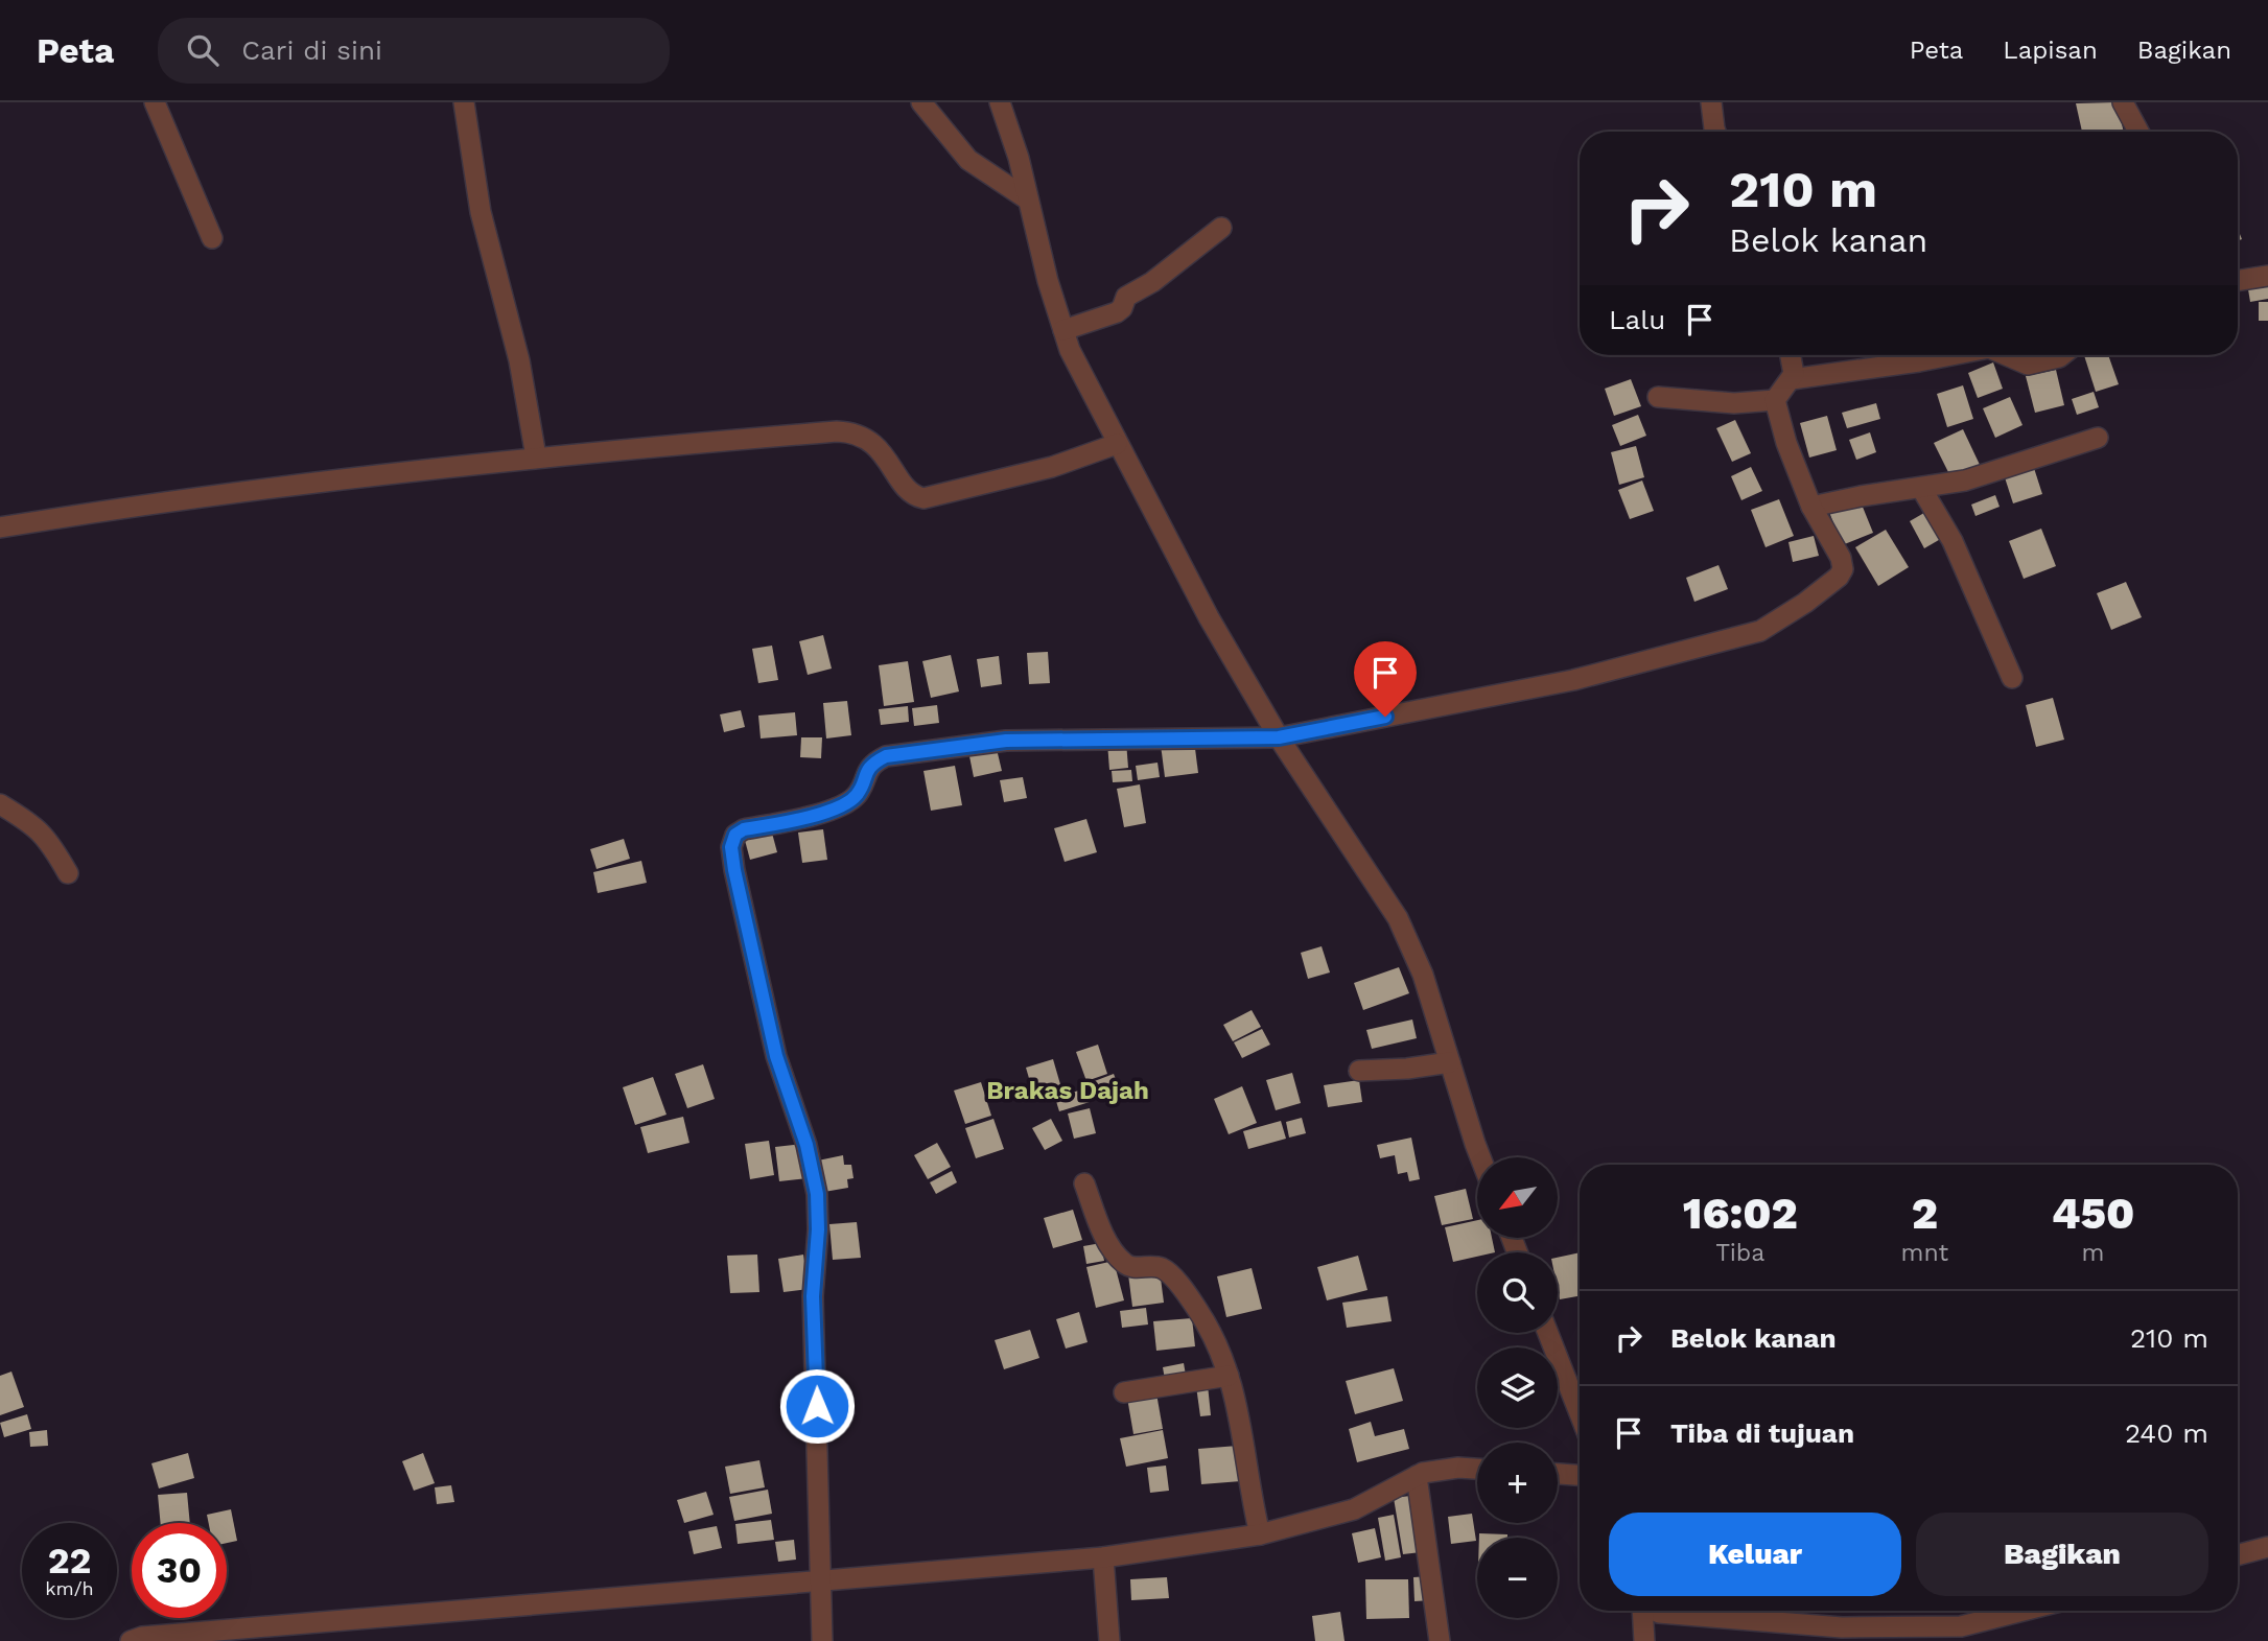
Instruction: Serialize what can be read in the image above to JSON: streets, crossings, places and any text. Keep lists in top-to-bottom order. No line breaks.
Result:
{"districts":["Brakas Dajah"],"north":"bottom left","page":{"header":"Peta","search":"Cari di sini","nav":["Peta","Lapisan","Bagikan"],"turn":["210 m","Belok kanan"],"then":"Lalu","map_buttons":["+","−"],"eta":["16:02","Tiba","2","mnt","450","m"],"list":[{"name":"Belok kanan","value":"210 m"},{"name":"Tiba di tujuan","value":"240 m"}],"buttons":["Keluar","Bagikan"],"speed":"22 km/h","limit":"30"}}
